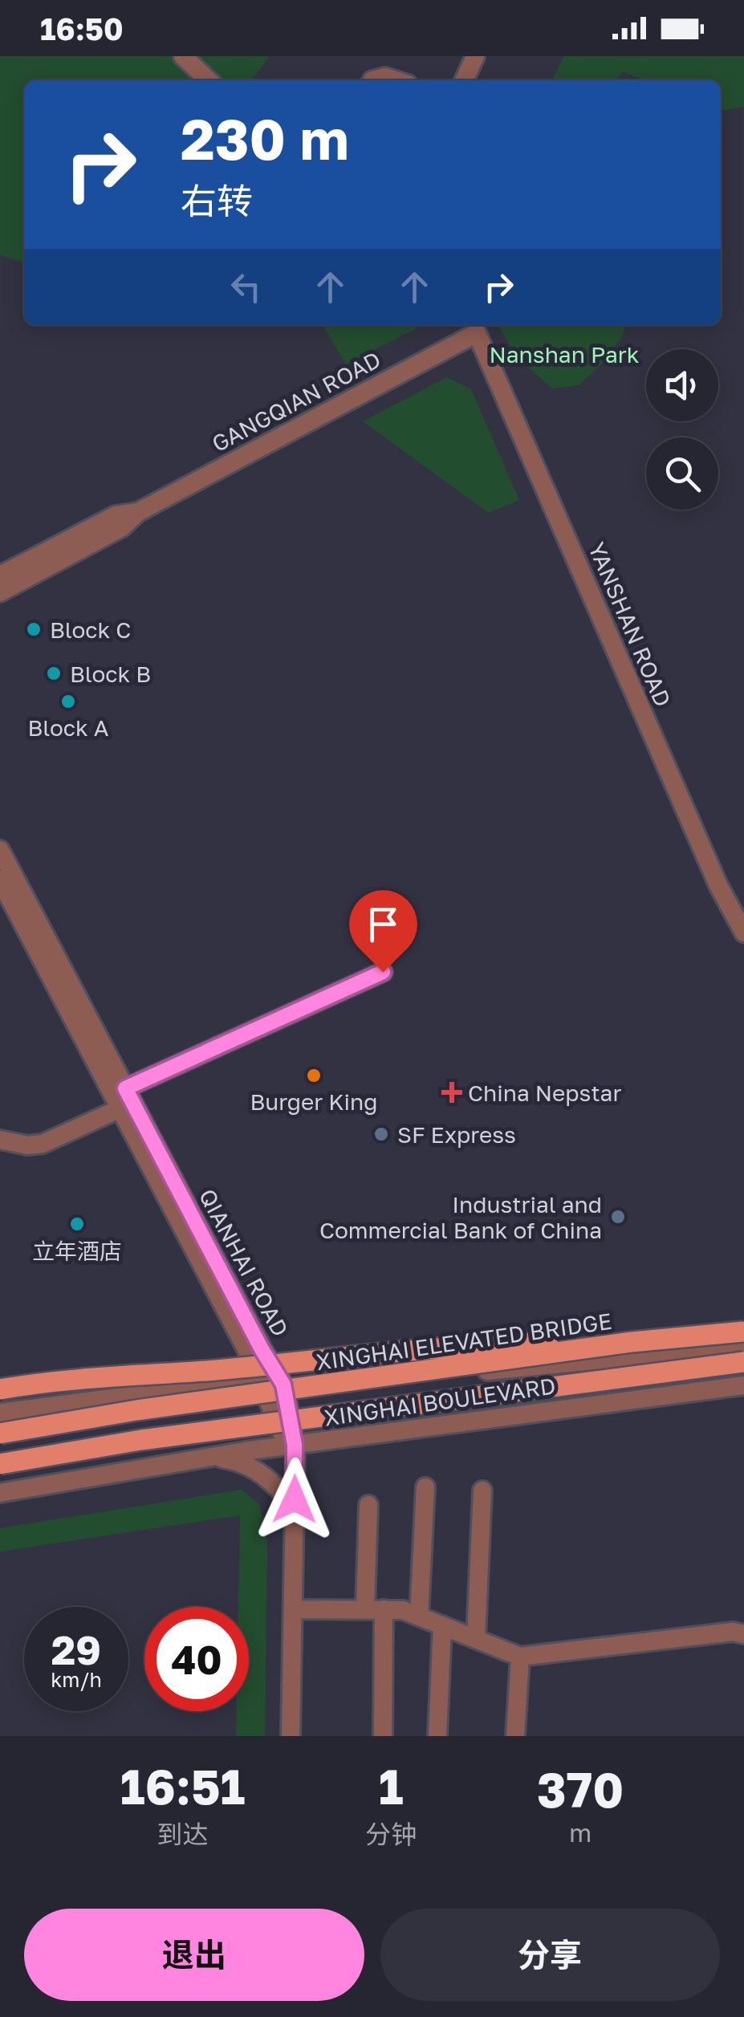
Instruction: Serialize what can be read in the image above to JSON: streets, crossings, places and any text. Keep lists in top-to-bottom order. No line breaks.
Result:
{"streets":{"main road":["XINGHAI ELEVATED BRIDGE"],"street":["GANGQIAN ROAD","YANSHAN ROAD","QIANHAI ROAD","XINGHAI BOULEVARD"]},"crossings":[["GANGQIAN ROAD","YANSHAN ROAD"],["QIANHAI ROAD","XINGHAI BOULEVARD"]],"parks":["Nanshan Park"],"places":{"other":["Block C","Block B","Block A","Burger King","SF Express","Industrial and Commercial Bank of China","立年酒店"],"health":["China Nepstar"]},"page":{"status":"16:50","turn":["230 m","右转"],"speed":"29 km/h","limit":"40","eta":["16:51","到达","1","分钟","370","m"],"buttons":["退出","分享"]}}
